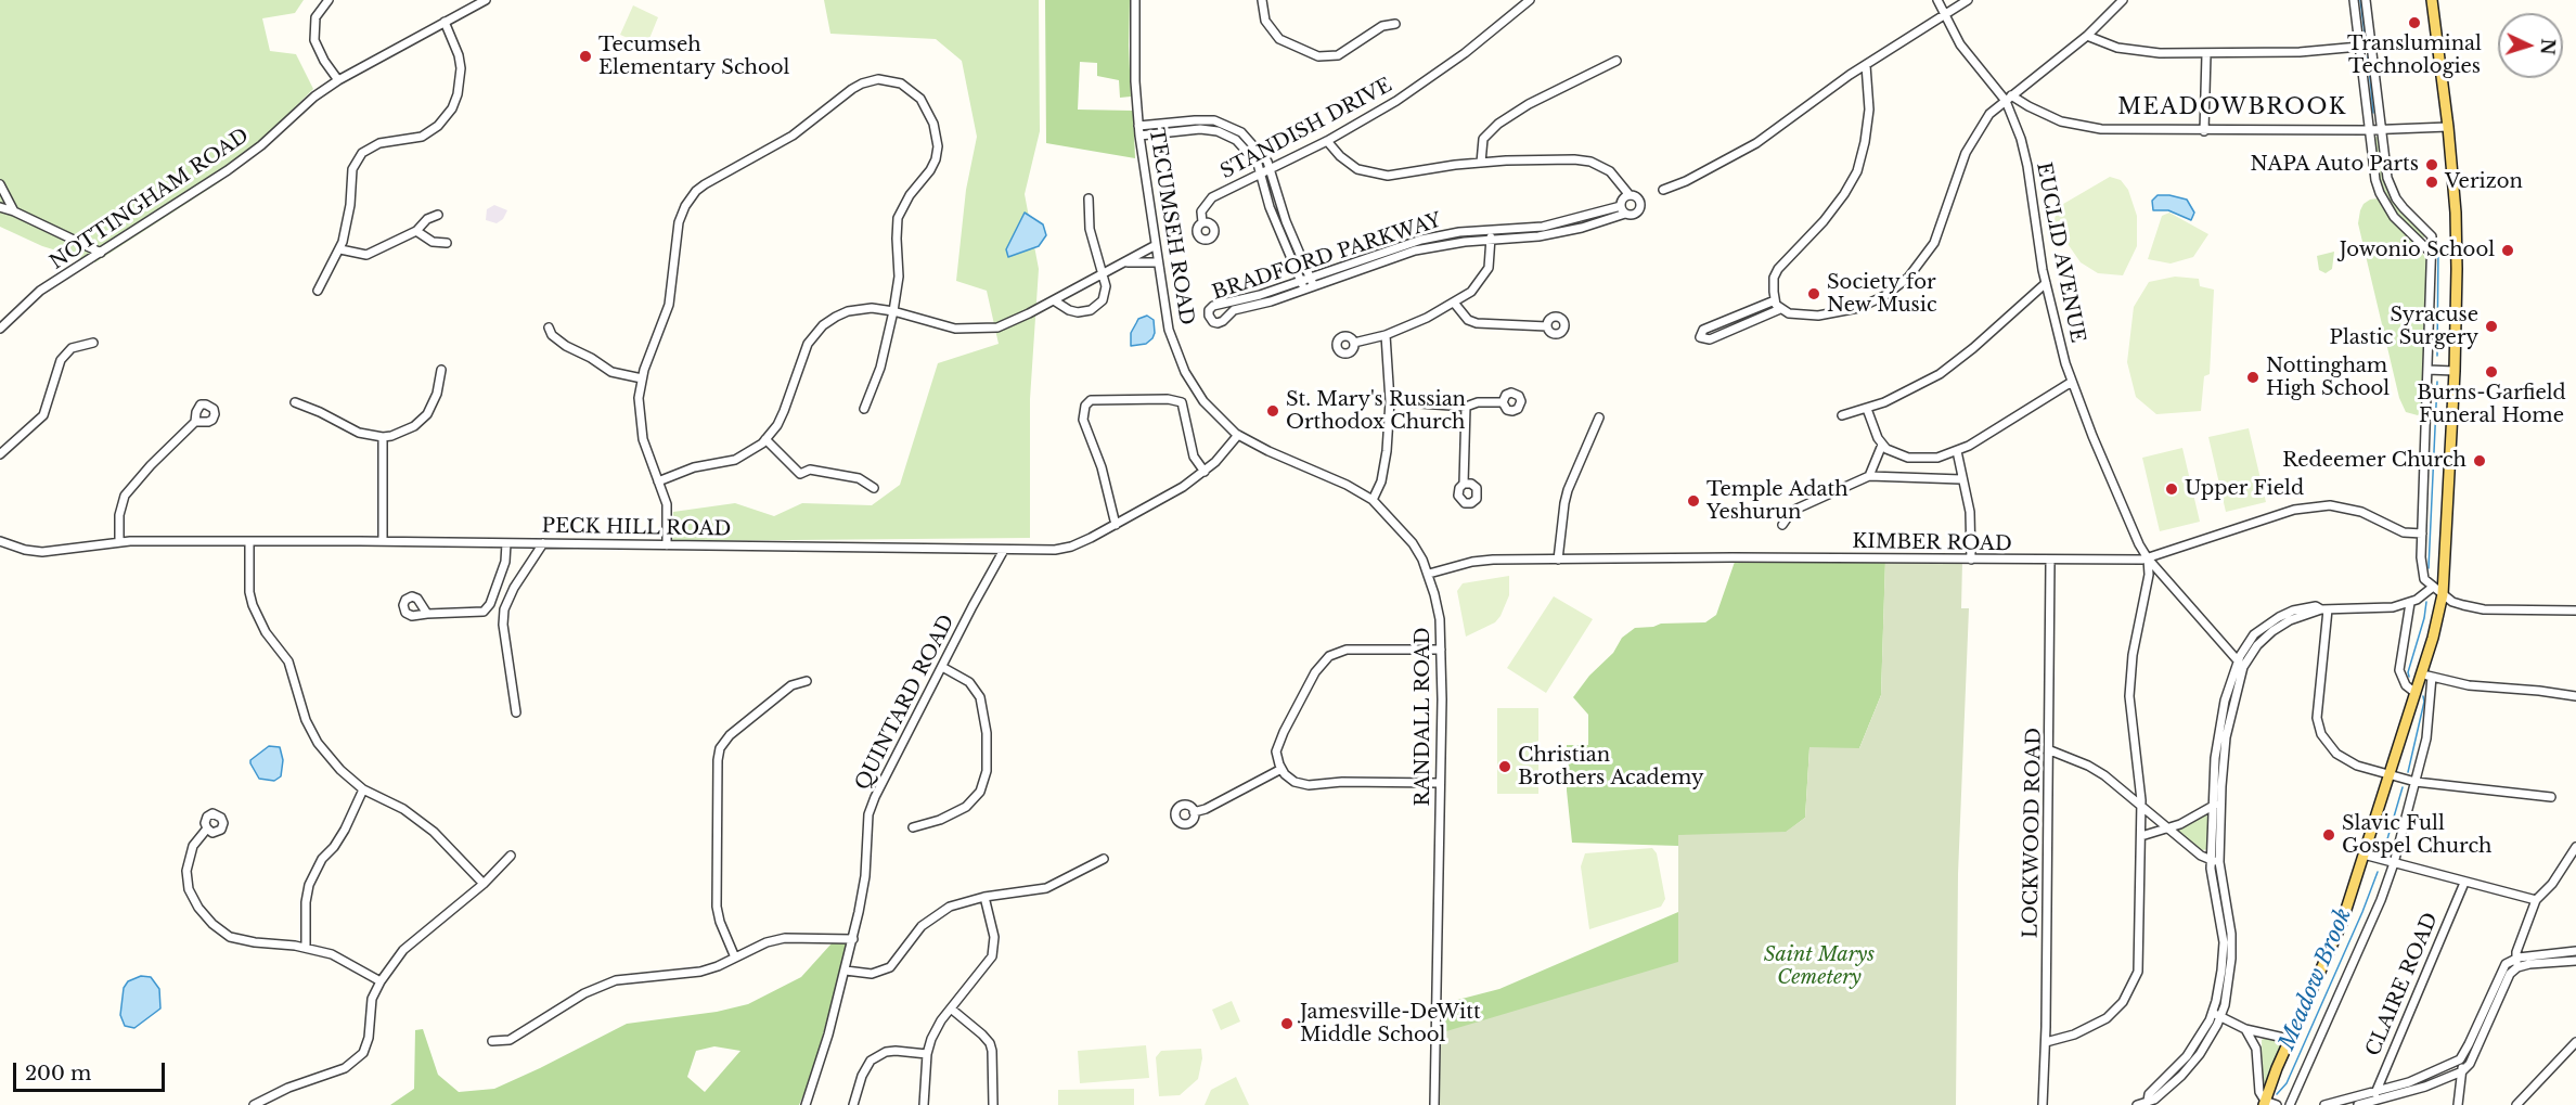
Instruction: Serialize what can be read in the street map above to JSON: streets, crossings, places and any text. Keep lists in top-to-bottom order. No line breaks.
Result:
{"streets":{"street":["STANDISH DRIVE","NOTTINGHAM ROAD","TECUMSEH ROAD","EUCLID AVENUE","BRADFORD PARKWAY","PECK HILL ROAD","KIMBER ROAD","QUINTARD ROAD","RANDALL ROAD","LOCKWOOD ROAD","CLAIRE ROAD"]},"crossings":[["TECUMSEH ROAD","PECK HILL ROAD"],["TECUMSEH ROAD","RANDALL ROAD"],["EUCLID AVENUE","KIMBER ROAD"],["PECK HILL ROAD","QUINTARD ROAD"],["PECK HILL ROAD","RANDALL ROAD"],["KIMBER ROAD","RANDALL ROAD"],["KIMBER ROAD","LOCKWOOD ROAD"]],"districts":["MEADOWBROOK"],"water":["Meadow Brook"],"parks":["Saint Marys Cemetery"],"places":["Transluminal Technologies","Tecumseh Elementary School","NAPA Auto Parts","Verizon","Jowonio School","Society for New Music","Syracuse Plastic Surgery","Burns-Garfield Funeral Home","Nottingham High School","St. Mary's Russian Orthodox Church","Redeemer Church","Upper Field","Temple Adath Yeshurun","Christian Brothers Academy","Slavic Full Gospel Church","Jamesville-DeWitt Middle School"],"scale_bar":"200 m","north":"right"}
